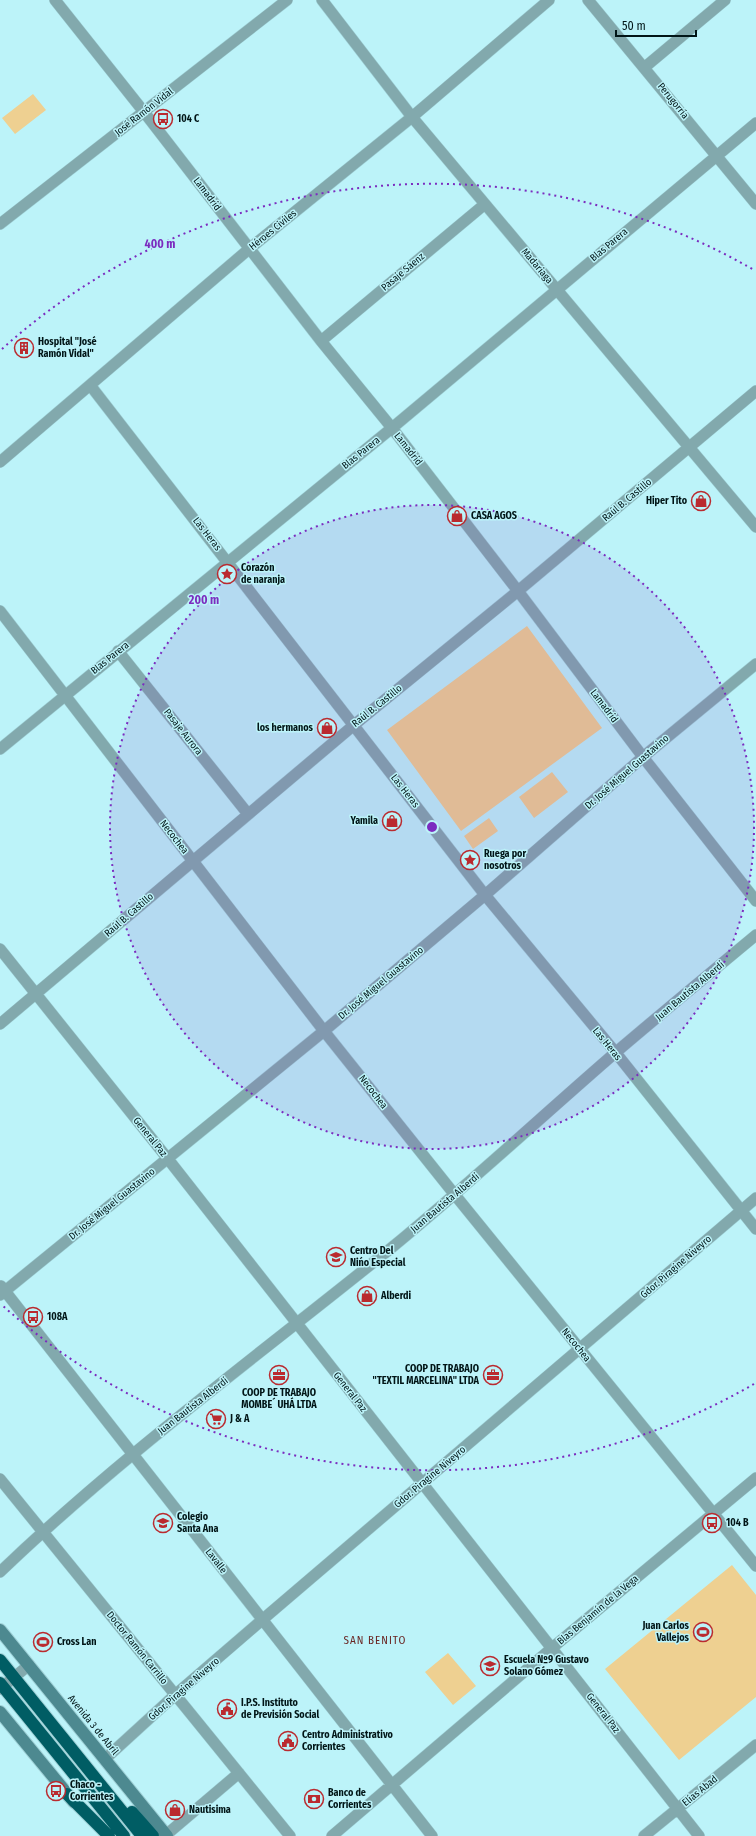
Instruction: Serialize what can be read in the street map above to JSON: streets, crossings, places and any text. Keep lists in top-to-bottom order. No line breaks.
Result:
{"streets":{"main road":["Avenida 3 de Abril"],"street":["Perugorría","José Ramón Vidal","Lamadrid","Héroes Civiles","Blas Parera","Madariaga","Pasaje Sáenz","Raúl B. Castillo","Las Heras","Pasaje Aurora","Dr. José Miguel Guastavino","Necochea","Juan Bautista Alberdi","General Paz","Gdor. Piragine Niveyro","Lavalle","Blas Benjamín de la Vega","Doctor Ramón Carrillo","Elías Abad"]},"crossings":[["Perugorría","Blas Parera"],["José Ramón Vidal","Lamadrid"],["Lamadrid","Héroes Civiles"],["Lamadrid","Blas Parera"],["Lamadrid","Pasaje Sáenz"],["Lamadrid","Raúl B. Castillo"],["Lamadrid","Dr. José Miguel Guastavino"],["Héroes Civiles","Madariaga"],["Héroes Civiles","Las Heras"],["Blas Parera","Madariaga"],["Blas Parera","Las Heras"],["Blas Parera","Pasaje Aurora"],["Blas Parera","Necochea"],["Madariaga","Pasaje Sáenz"],["Madariaga","Raúl B. Castillo"],["Raúl B. Castillo","Las Heras"],["Raúl B. Castillo","Pasaje Aurora"],["Raúl B. Castillo","Necochea"],["Raúl B. Castillo","General Paz"],["Las Heras","Dr. José Miguel Guastavino"],["Las Heras","Juan Bautista Alberdi"],["Las Heras","Gdor. Piragine Niveyro"],["Dr. José Miguel Guastavino","Necochea"],["Dr. José Miguel Guastavino","General Paz"],["Dr. José Miguel Guastavino","Lavalle"],["Necochea","Juan Bautista Alberdi"],["Necochea","Gdor. Piragine Niveyro"],["Necochea","Blas Benjamín de la Vega"],["Juan Bautista Alberdi","General Paz"],["Juan Bautista Alberdi","Lavalle"],["Juan Bautista Alberdi","Doctor Ramón Carrillo"],["General Paz","Gdor. Piragine Niveyro"],["General Paz","Blas Benjamín de la Vega"],["General Paz","Elías Abad"],["Gdor. Piragine Niveyro","Lavalle"],["Gdor. Piragine Niveyro","Doctor Ramón Carrillo"],["Gdor. Piragine Niveyro","Avenida 3 de Abril"],["Lavalle","Blas Benjamín de la Vega"]],"districts":["SAN BENITO"],"places":{"bus stop":["104 C","108A","104 B","Chaco - Corrientes"],"building":["Hospital \"José Ramón Vidal\""],"shop":["Hiper Tito","CASA AGOS","los hermanos","Yamila","Alberdi","Nautisima"],"place":["Corazón de naranja","Ruega por nosotros"],"school or university":["Centro Del Nińo Especial","Colegio Santa Ana","Escuela Nº9 Gustavo Solano Gómez"],"office":["COOP DE TRABAJO MOMBE´ UHÁ LTDA","COOP DE TRABAJO \"TEXTIL MARCELINA\" LTDA"],"supermarket":["J & A"],"sports":["Juan Carlos Vallejos","Cross Lan"],"public building":["I.P.S. Instituto de Previsión Social","Centro Administrativo Corrientes"],"bank":["Banco de Corrientes"]},"scale_bar":"50 m","rings":["400 m","200 m"]}
